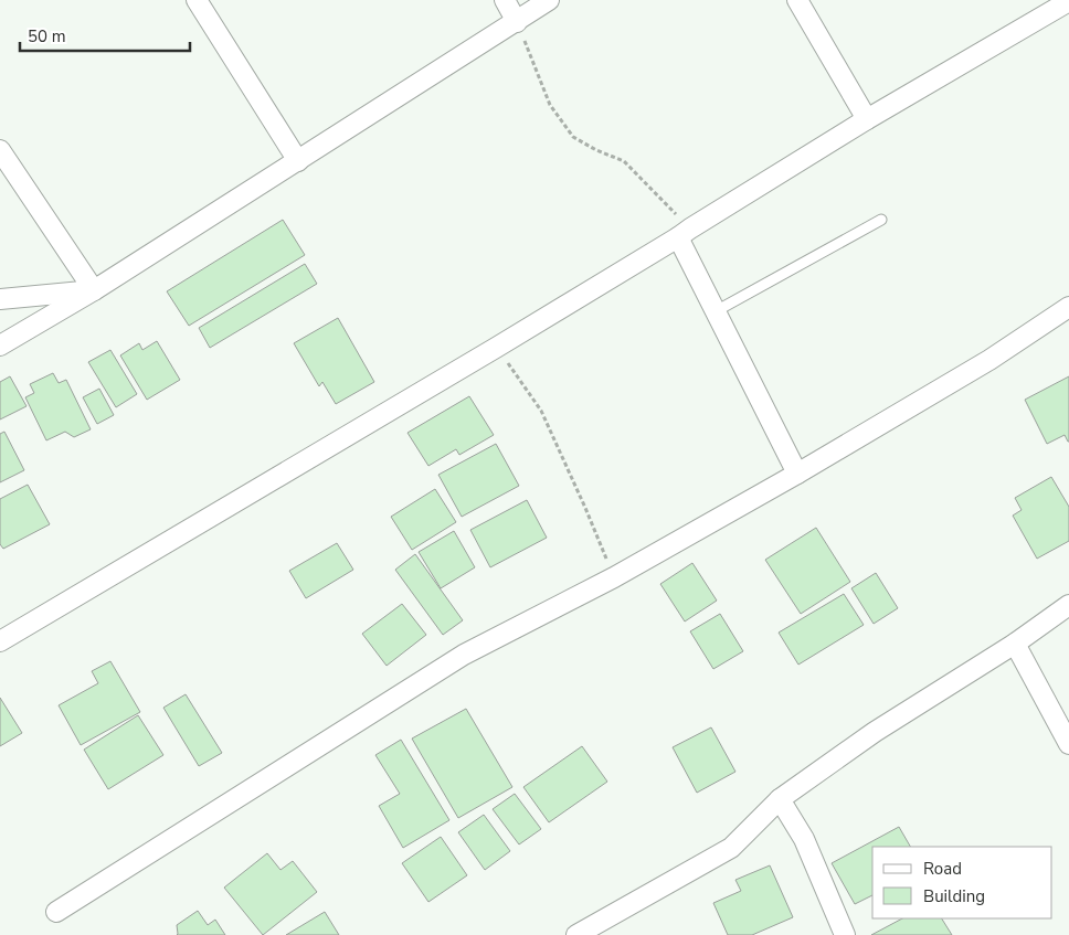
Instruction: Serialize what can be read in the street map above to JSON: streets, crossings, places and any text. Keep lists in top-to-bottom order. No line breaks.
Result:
{"legend":["Road","Building"],"scale_bar":"50 m"}
